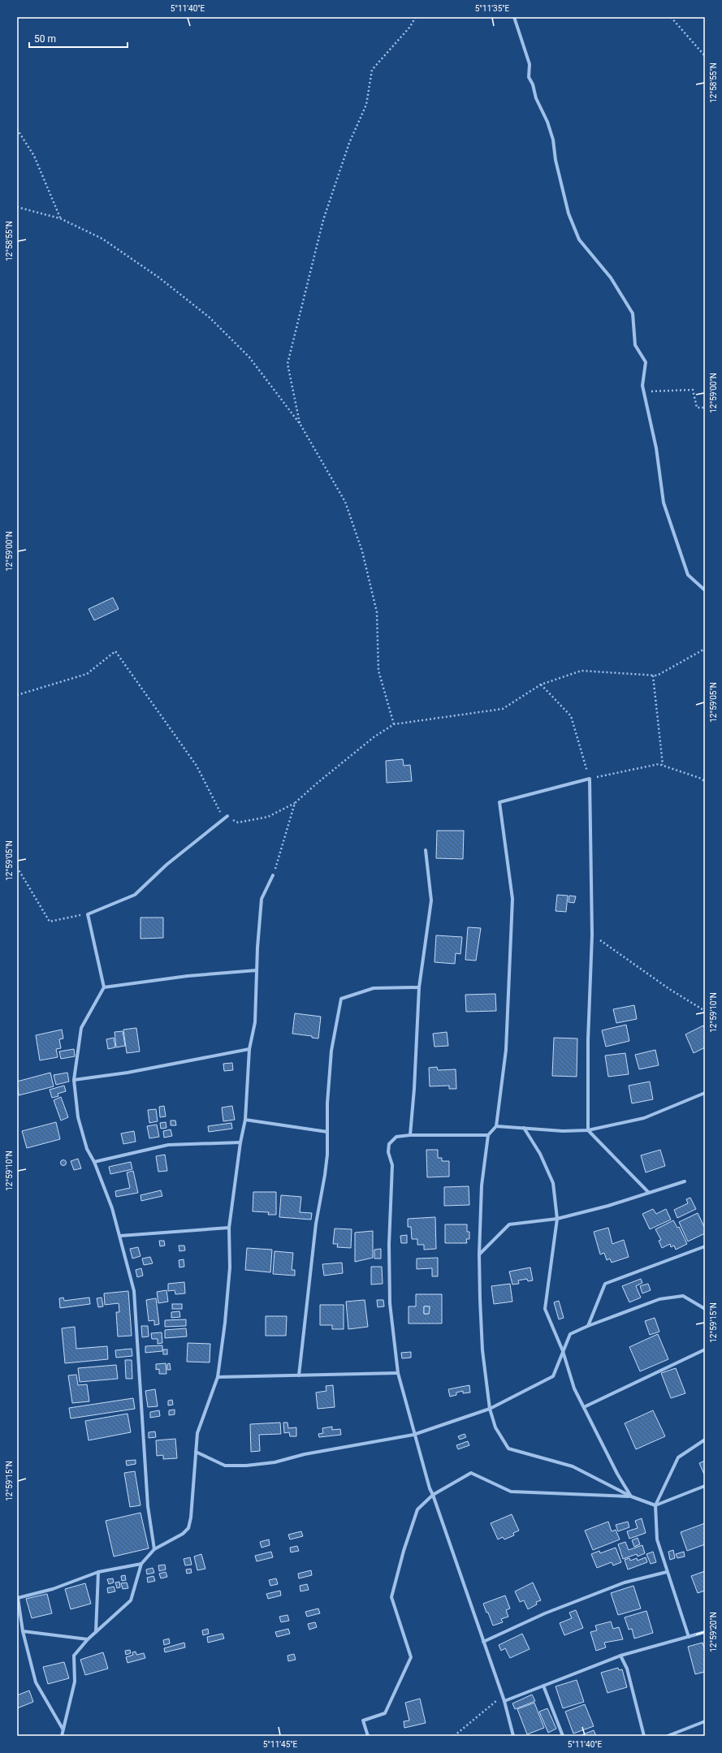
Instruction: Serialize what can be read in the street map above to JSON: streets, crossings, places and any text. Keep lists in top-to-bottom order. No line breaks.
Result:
{"scale_bar":"50 m","coordinates":["5°11'40\"E","5°11'35\"E","12°58'55\"N","12°59'00\"N","12°59'05\"N","12°59'10\"N","12°59'15\"N","12°59'20\"N","5°11'45\"E"]}
